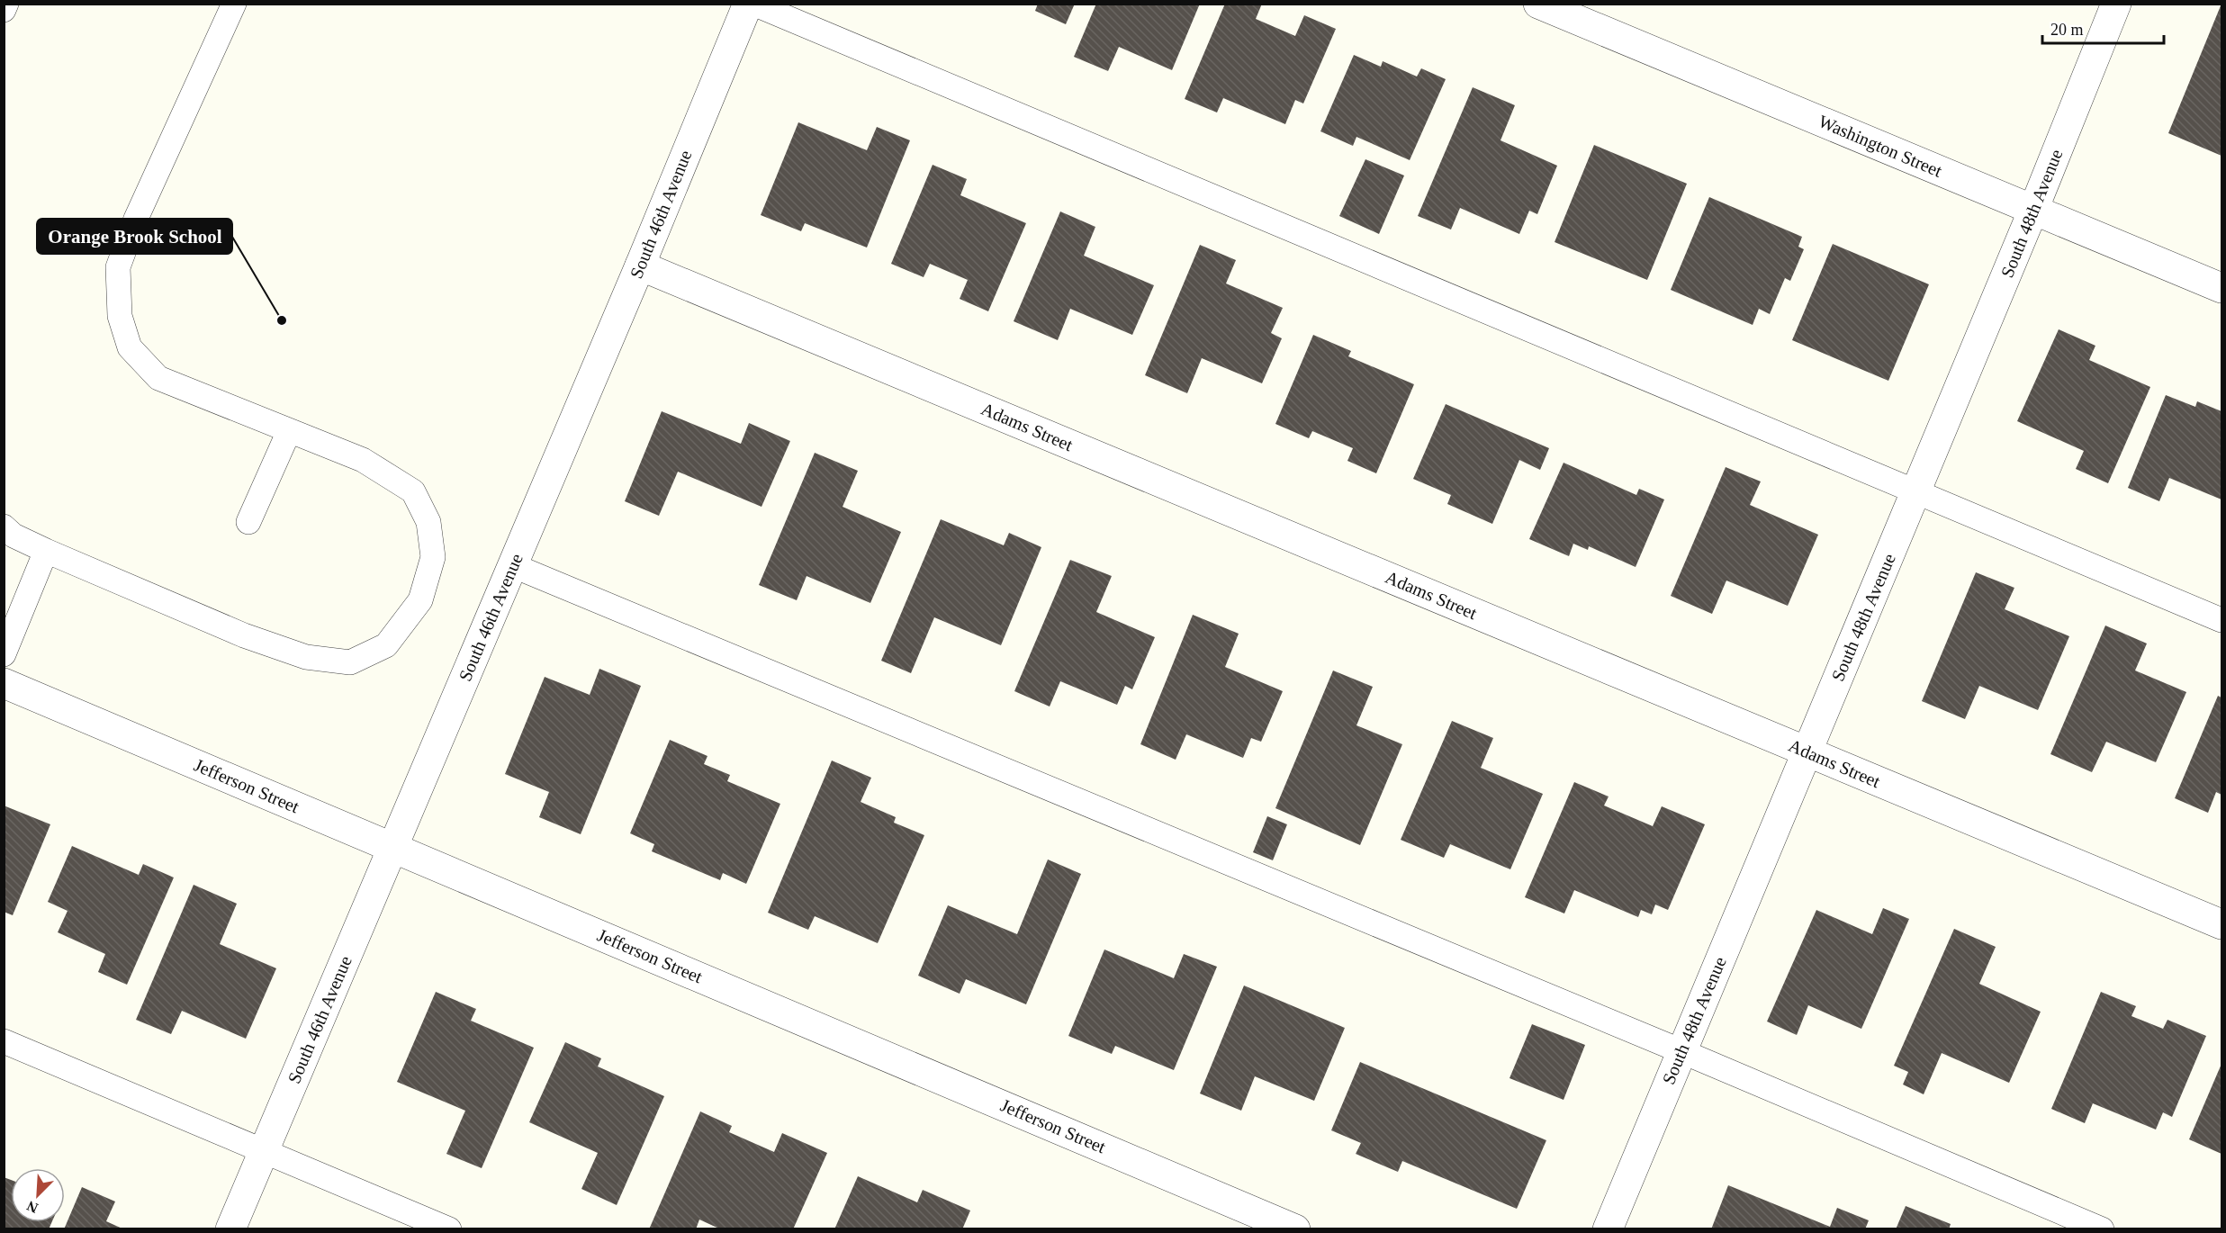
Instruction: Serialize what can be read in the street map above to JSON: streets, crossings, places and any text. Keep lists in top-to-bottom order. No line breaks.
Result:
{"streets":{"street":["Washington Street","South 48th Avenue","South 46th Avenue","Adams Street","Jefferson Street"]},"crossings":[["Washington Street","South 48th Avenue"],["South 48th Avenue","Adams Street"],["South 46th Avenue","Adams Street"],["South 46th Avenue","Jefferson Street"]],"places":["Orange Brook School"],"scale_bar":"20 m","north":"bottom left"}
